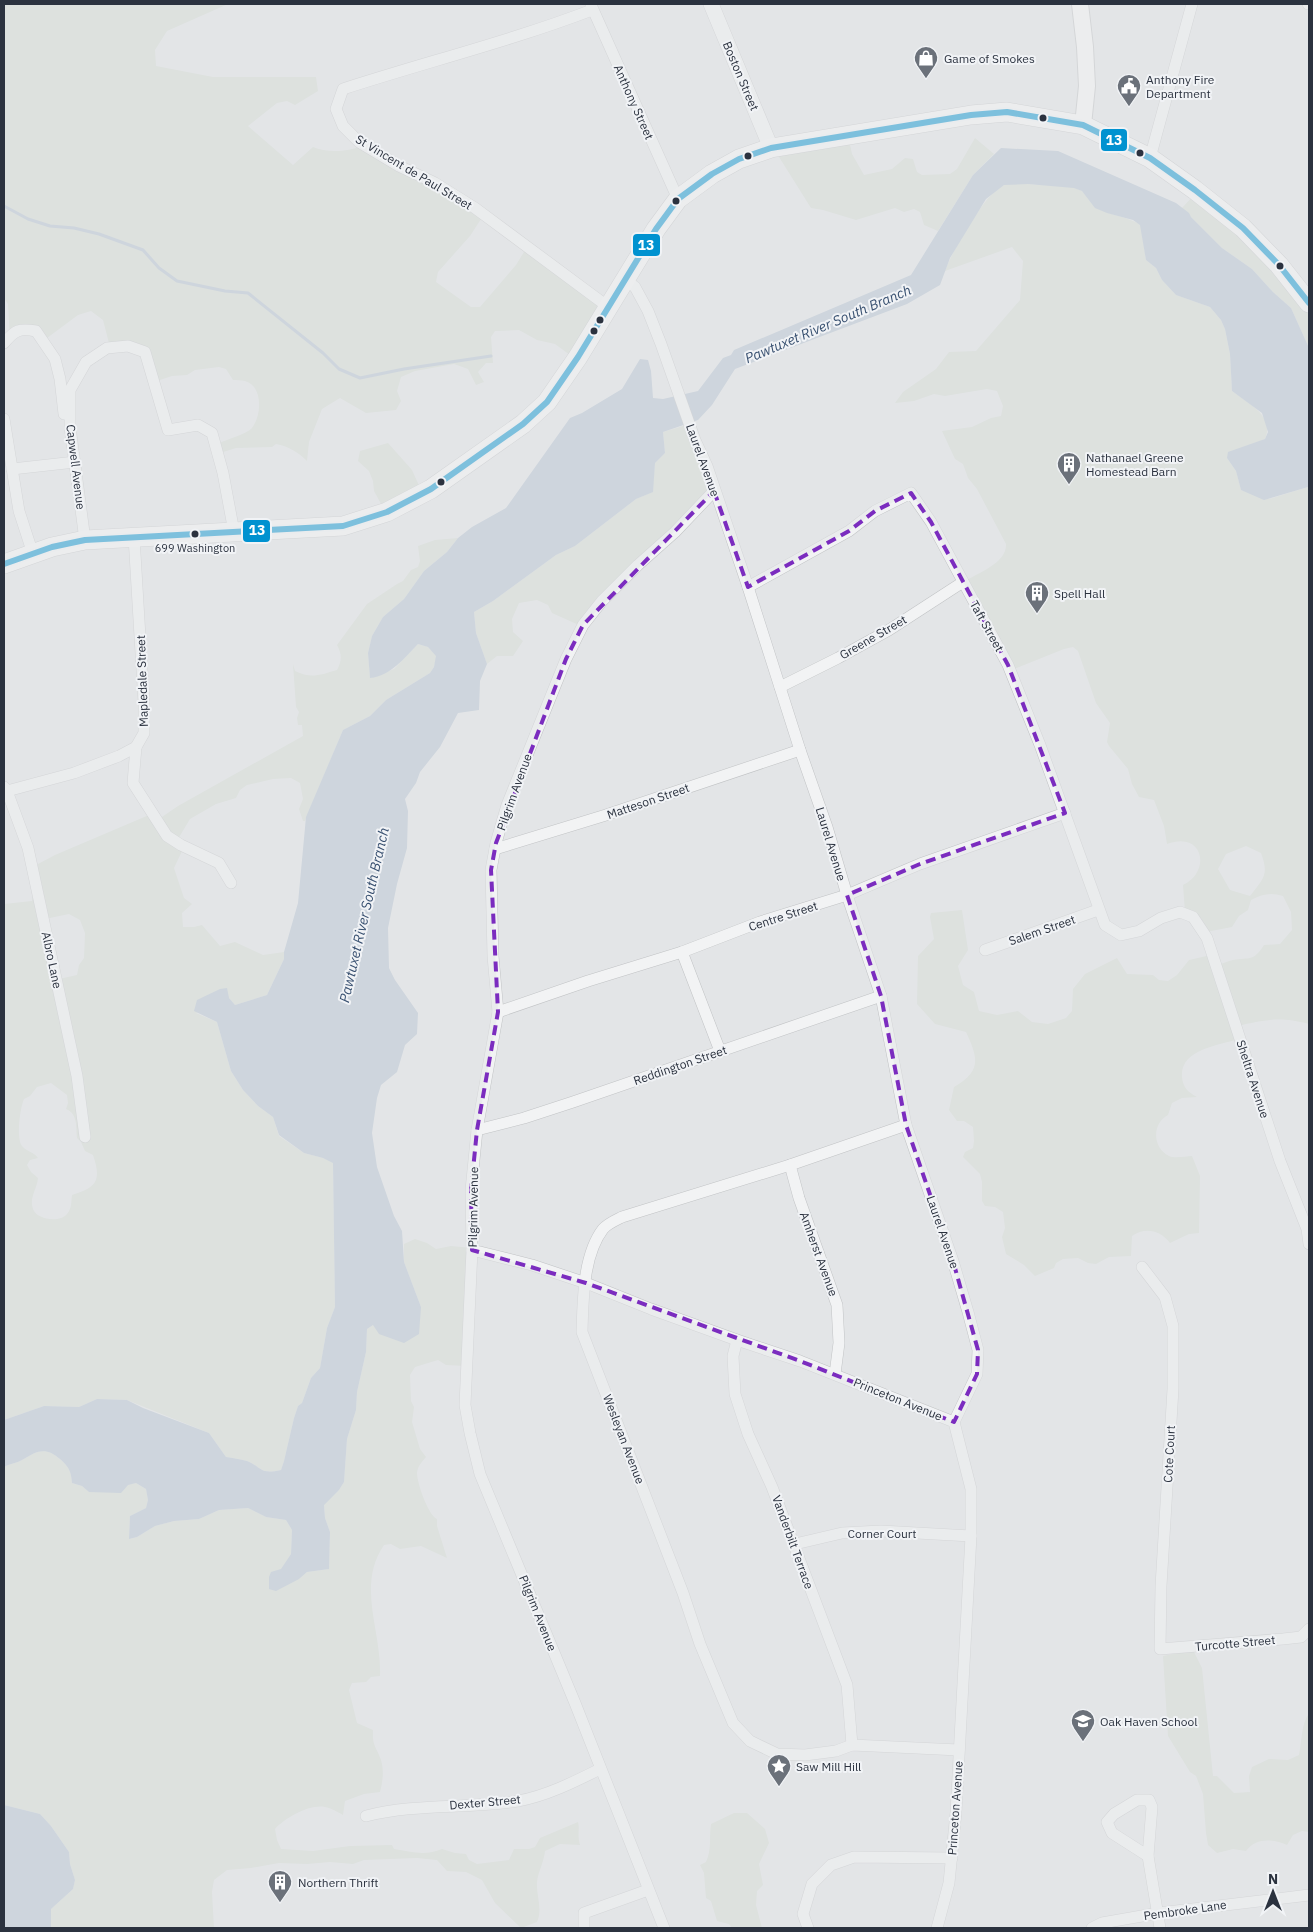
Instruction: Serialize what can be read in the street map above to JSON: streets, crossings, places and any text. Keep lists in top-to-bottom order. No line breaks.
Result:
{"streets":{"street":["Boston Street","Anthony Street","St Vincent de Paul Street","Laurel Avenue","Capwell Avenue","Taft Street","Greene Street","Mapledale Street","Pilgrim Avenue","Matteson Street","Centre Street","Salem Street","Albro Lane","Reddington Street","Sheltra Avenue","Amherst Avenue","Princeton Avenue","Wesleyan Avenue","Cote Court","Corner Court","Vanderbilt Terrace","Turcotte Street","Dexter Street","Pembroke Lane"]},"crossings":[["Anthony Street","St Vincent de Paul Street"],["Laurel Avenue","Taft Street"],["Laurel Avenue","Greene Street"],["Laurel Avenue","Pilgrim Avenue"],["Laurel Avenue","Matteson Street"],["Laurel Avenue","Centre Street"],["Laurel Avenue","Reddington Street"],["Laurel Avenue","Princeton Avenue"],["Laurel Avenue","Wesleyan Avenue"],["Taft Street","Greene Street"],["Taft Street","Centre Street"],["Taft Street","Salem Street"],["Taft Street","Sheltra Avenue"],["Pilgrim Avenue","Matteson Street"],["Pilgrim Avenue","Centre Street"],["Pilgrim Avenue","Reddington Street"],["Pilgrim Avenue","Princeton Avenue"],["Pilgrim Avenue","Dexter Street"],["Amherst Avenue","Princeton Avenue"],["Amherst Avenue","Wesleyan Avenue"],["Princeton Avenue","Wesleyan Avenue"],["Princeton Avenue","Corner Court"],["Princeton Avenue","Vanderbilt Terrace"],["Wesleyan Avenue","Vanderbilt Terrace"],["Cote Court","Turcotte Street"],["Corner Court","Vanderbilt Terrace"]],"water":["Pawtuxet River South Branch"],"places":{"shop":["Game of Smokes"],"public building":["Anthony Fire Department"],"building":["Nathanael Greene Homestead Barn","Spell Hall","Northern Thrift"],"other":["699 Washington"],"school or university":["Oak Haven School"],"place":["Saw Mill Hill"]},"lines":["transit line 13"],"north":"top"}
